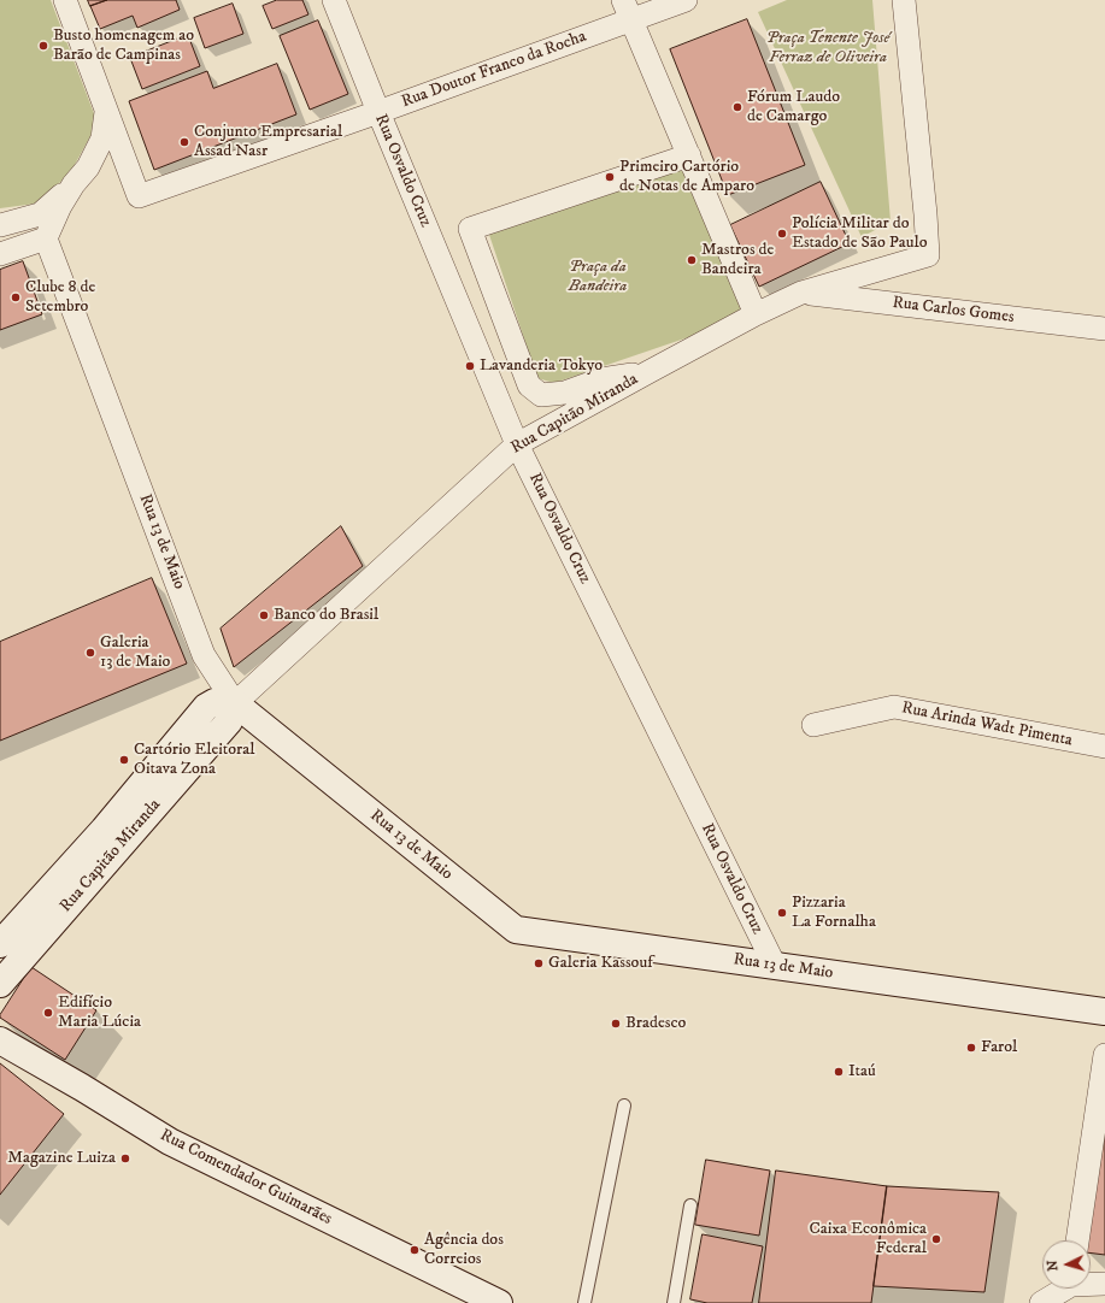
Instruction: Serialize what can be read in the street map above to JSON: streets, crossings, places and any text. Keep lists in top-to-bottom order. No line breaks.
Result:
{"streets":{"street":["Rua Doutor Franco da Rocha","Rua Osvaldo Cruz","Rua Carlos Gomes","Rua Capitão Miranda","Rua 13 de Maio","Rua Arinda Wadt Pimenta","Rua Comendador Guimarães"]},"crossings":[["Rua Doutor Franco da Rocha","Rua Osvaldo Cruz"],["Rua Osvaldo Cruz","Rua Capitão Miranda"],["Rua Osvaldo Cruz","Rua 13 de Maio"],["Rua Carlos Gomes","Rua Capitão Miranda"],["Rua Capitão Miranda","Rua 13 de Maio"]],"parks":["Praça Tenente José Ferraz de Oliveira","Praça da Bandeira"],"places":["Busto homenagem ao Barão de Campinas","Fórum Laudo de Camargo","Conjunto Empresarial Assad Nasr","Primeiro Cartório de Notas de Amparo","Polícia Militar do Estado de São Paulo","Mastros de Bandeira","Clube 8 de Setembro","Lavanderia Tokyo","Banco do Brasil","Galeria 13 de Maio","Cartório Eleitoral Oitava Zona","Pizzaria La Fornalha","Galeria Kassouf","Edifício Maria Lúcia","Bradesco","Farol","Itaú","Magazine Luiza","Caixa Econômica Federal","Agência dos Correios"],"north":"left"}
